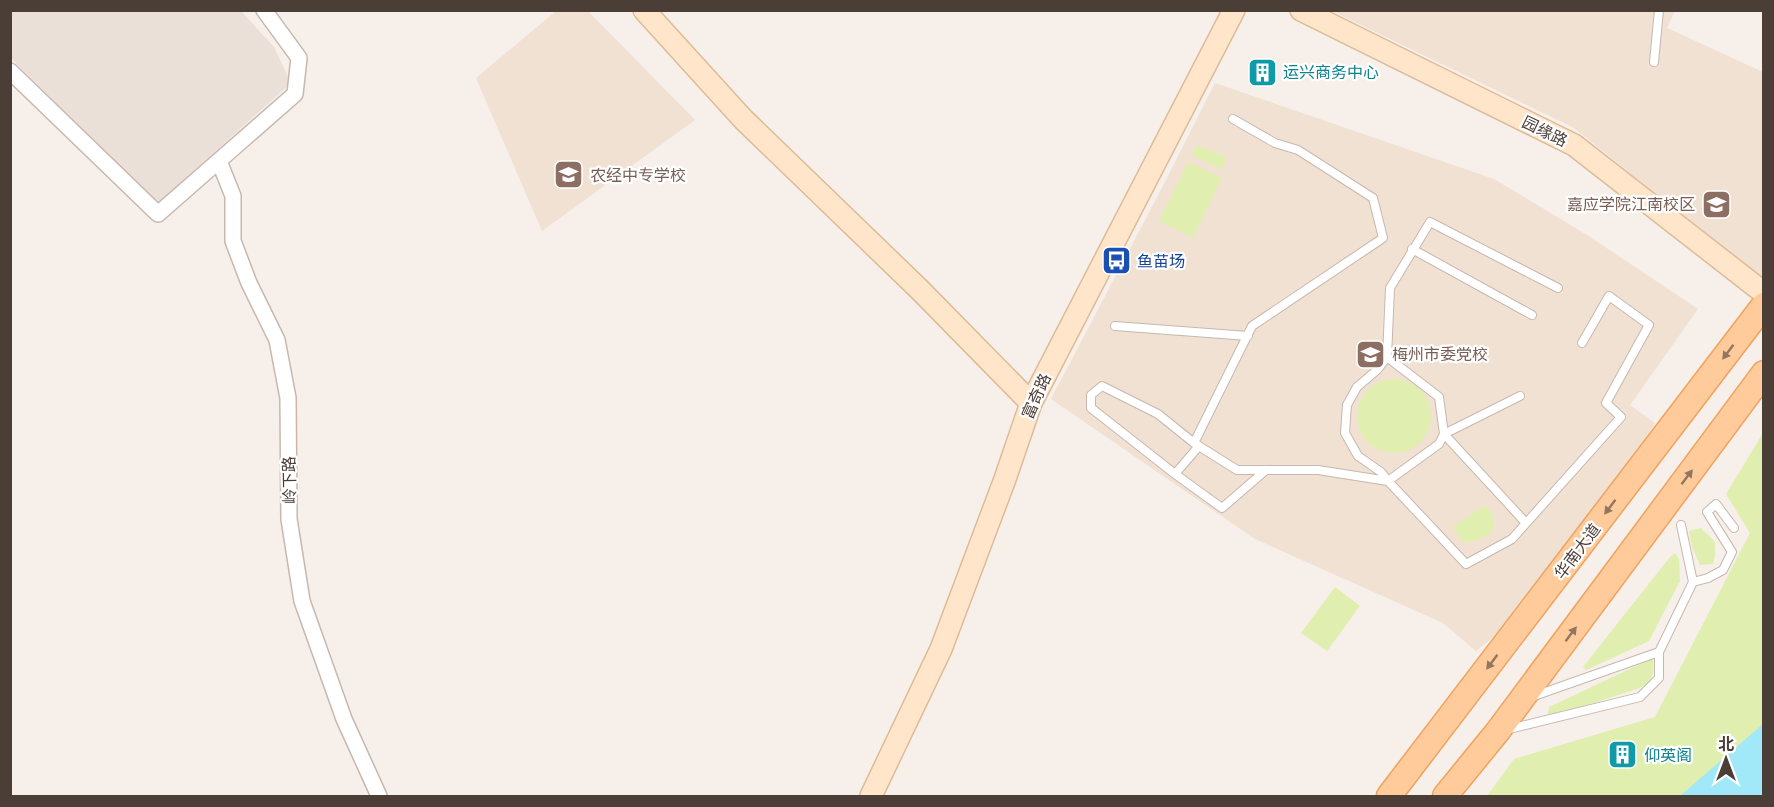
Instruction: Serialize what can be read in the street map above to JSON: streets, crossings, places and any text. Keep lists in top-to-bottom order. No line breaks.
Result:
{"streets":{"main road":["华南大道"],"street":["园缘路","富奇路","岭下路"]},"places":{"building":["运兴商务中心","仰英阁"],"school or university":["农经中专学校","嘉应学院江南校区","梅州市委党校"],"bus stop":["鱼苗场"]},"north":"top"}
